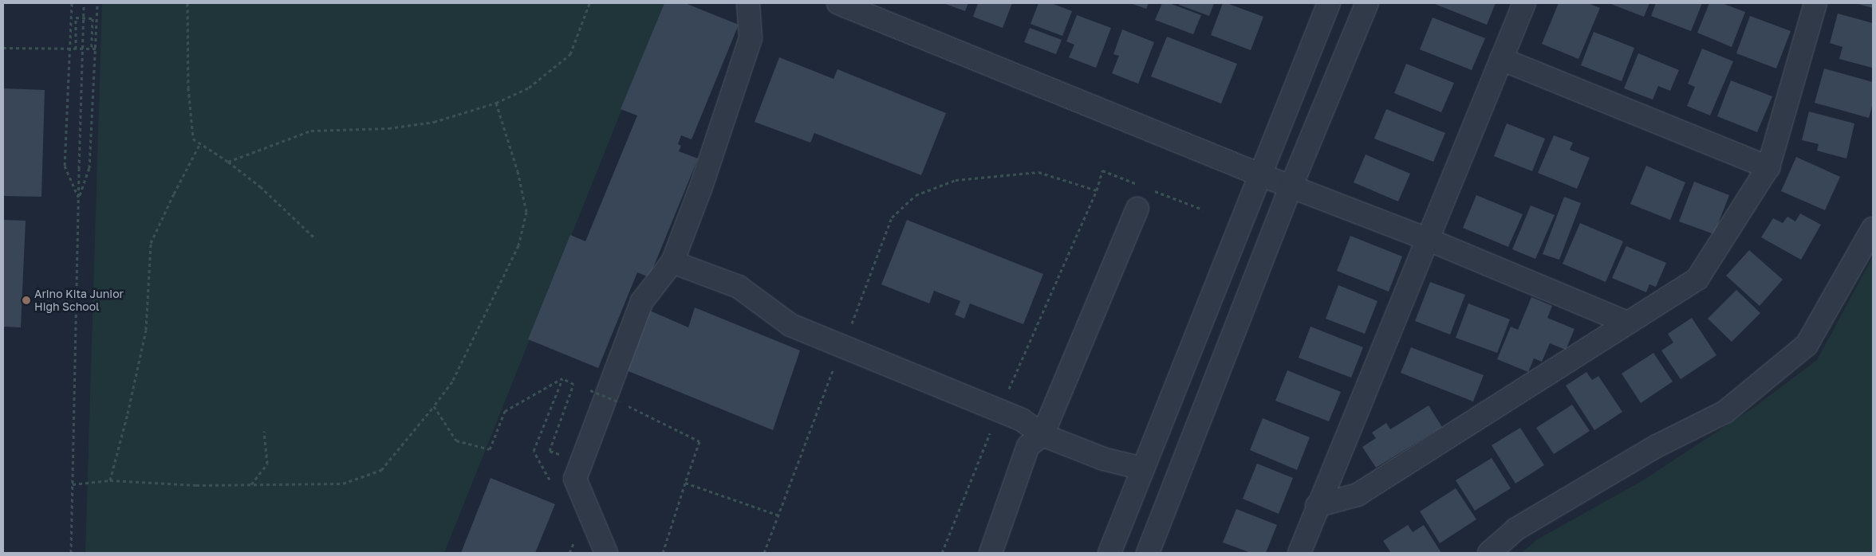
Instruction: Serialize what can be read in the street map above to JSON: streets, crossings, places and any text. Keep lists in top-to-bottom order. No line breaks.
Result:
{"places":["Arino Kita Junior High School"]}
